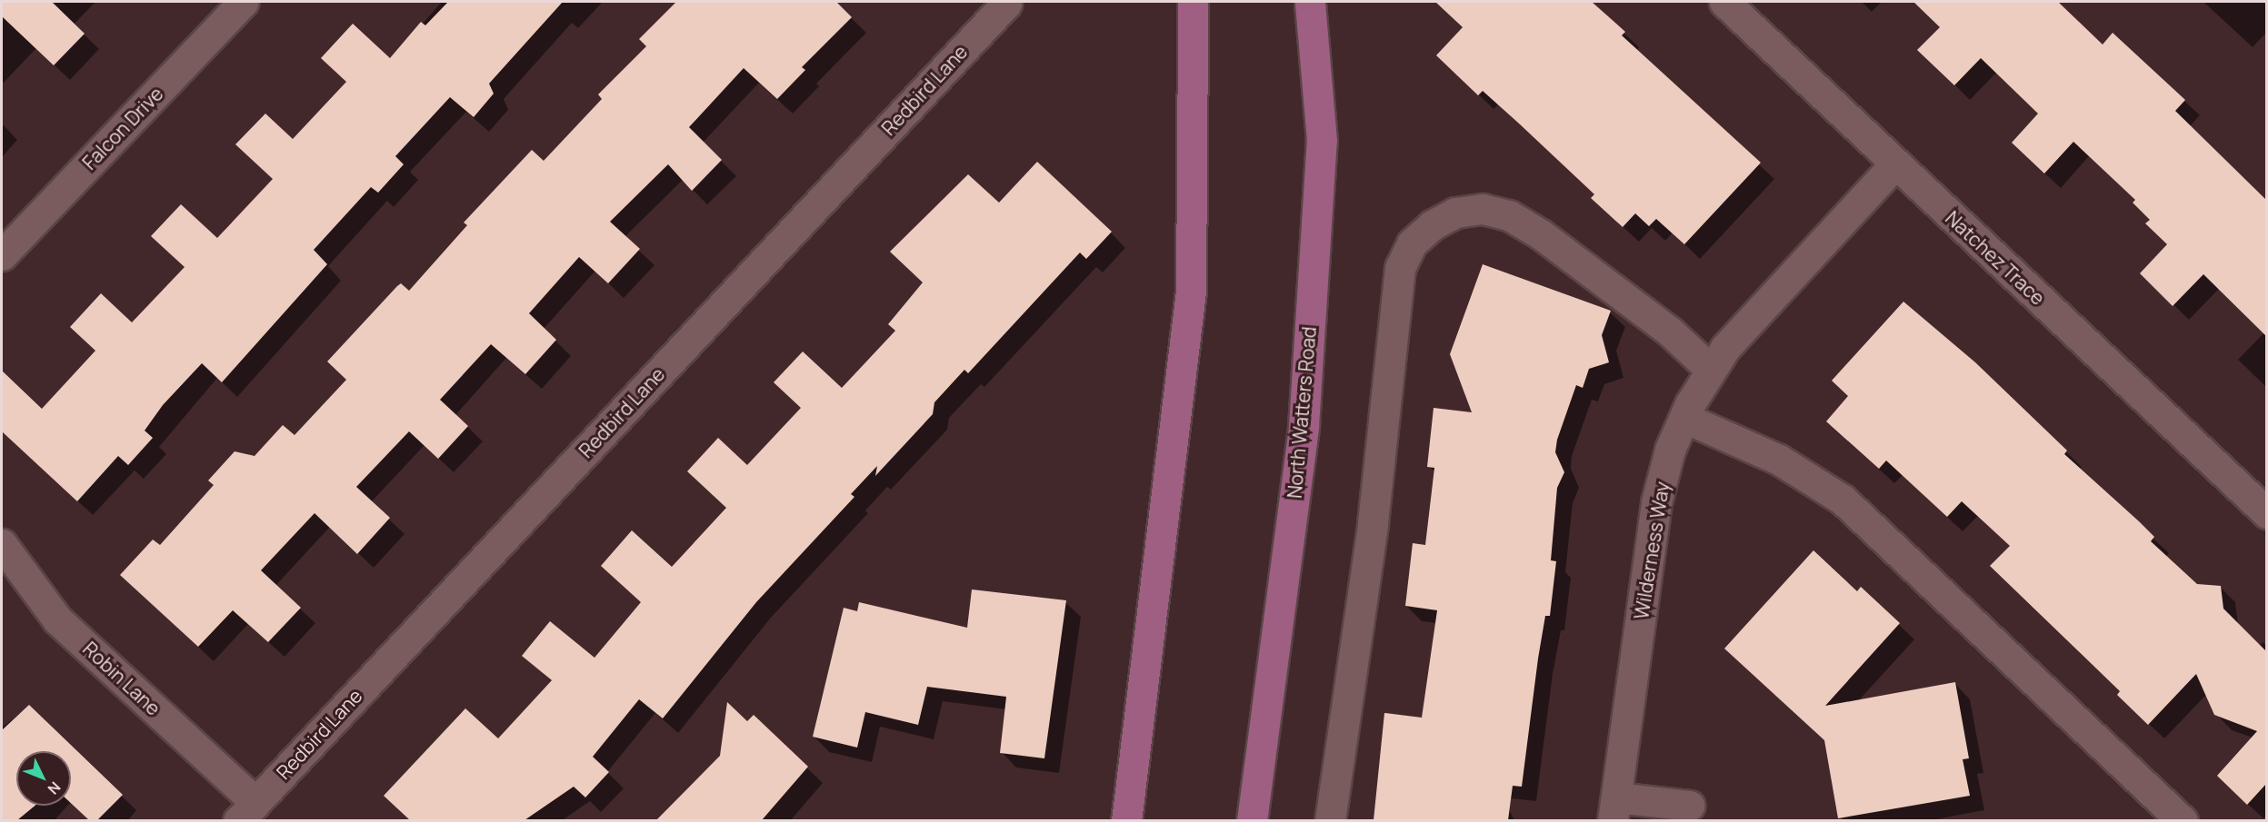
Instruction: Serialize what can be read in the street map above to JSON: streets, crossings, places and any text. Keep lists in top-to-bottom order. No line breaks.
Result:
{"streets":{"main road":["North Watters Road"],"street":["Redbird Lane","Falcon Drive","Natchez Trace","Wilderness Way","Robin Lane"]},"crossings":[["Redbird Lane","Robin Lane"],["Natchez Trace","Wilderness Way"]],"north":"bottom right"}
